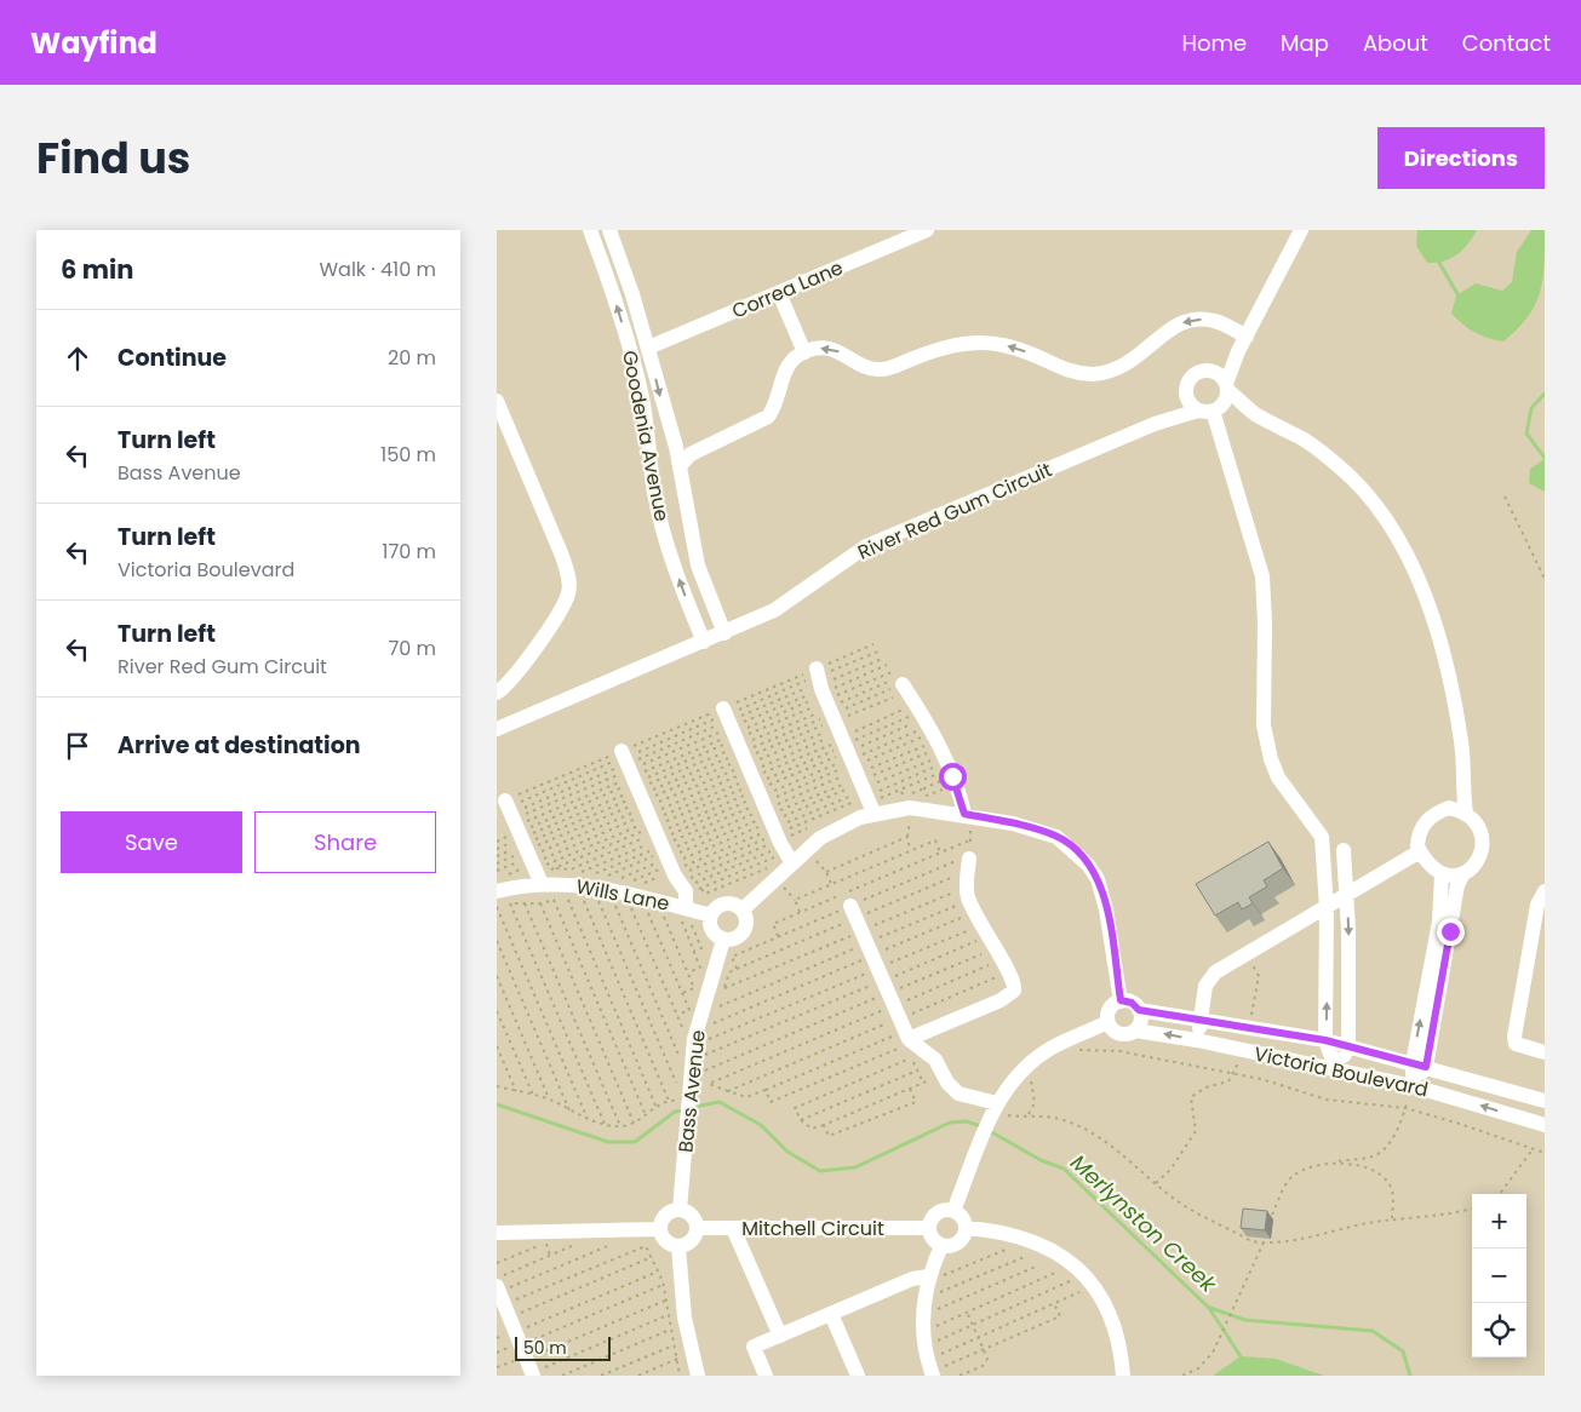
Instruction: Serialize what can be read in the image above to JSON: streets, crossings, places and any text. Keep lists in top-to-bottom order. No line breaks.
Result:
{"streets":{"lane":["Correa Lane","Goodenia Avenue","River Red Gum Circuit","Wills Lane","Victoria Boulevard","Bass Avenue","Mitchell Circuit"]},"crossings":[["Correa Lane","Goodenia Avenue"],["Goodenia Avenue","River Red Gum Circuit"],["Wills Lane","Bass Avenue"],["Bass Avenue","Mitchell Circuit"]],"water":["Merlynston Creek"],"scale_bar":"50 m","page":{"header":"Wayfind","nav":["Home","Map","About","Contact"],"title":"Find us","buttons":["Directions",["Save","Share"]],"heading":["6 min","Walk · 410 m"],"list":[["Continue","20 m"],["Turn left","Bass Avenue","150 m"],["Turn left","Victoria Boulevard","170 m"],["Turn left","River Red Gum Circuit","70 m"],"Arrive at destination"],"map_buttons":["+","−"],"scale":"50 m"}}
